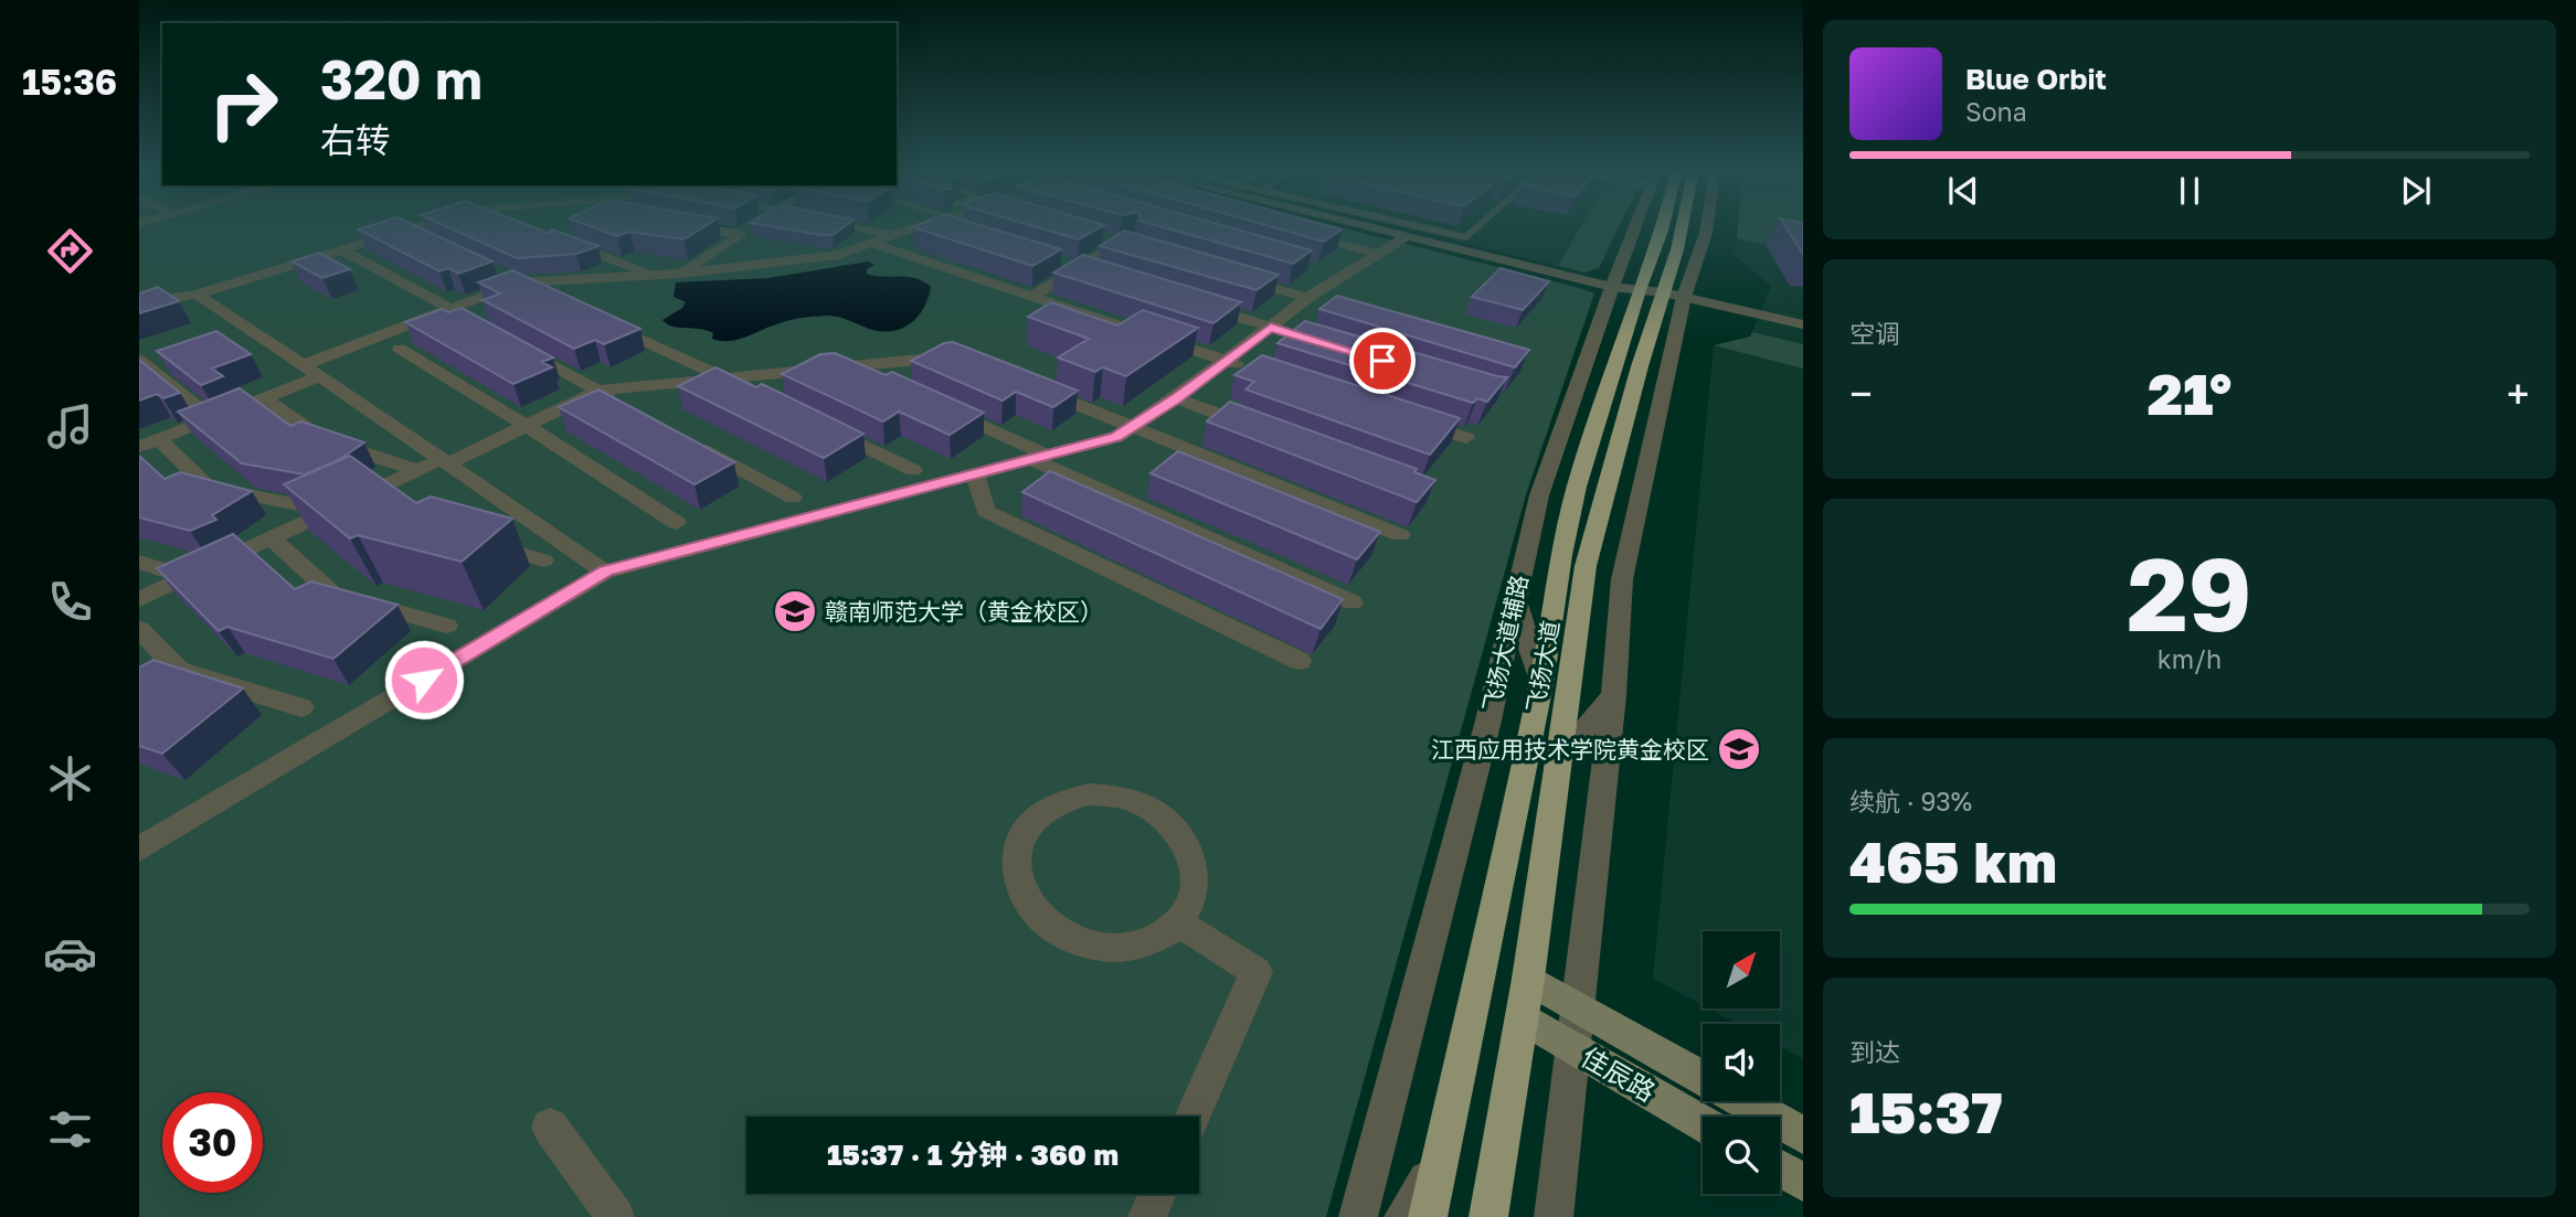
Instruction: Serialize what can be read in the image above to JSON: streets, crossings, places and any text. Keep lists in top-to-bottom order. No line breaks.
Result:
{"streets":{"main road":["飞扬大道","佳辰路"],"street":["飞扬大道辅路"]},"crossings":[["飞扬大道","佳辰路"]],"places":{"school or university":["赣南师范大学（黄金校区）","江西应用技术学院黄金校区"]},"north":"top right","page":{"tabs":"15:36","turn":["320 m","右转"],"song":["Blue Orbit","Sona"],"tile":["空调",["29","km/h"],["续航 · 93%","465 km"],["到达","15:37"]],"heat":["−","21°","+"],"limit":"30","trip":"15:37 · 1 分钟 · 360 m"}}
